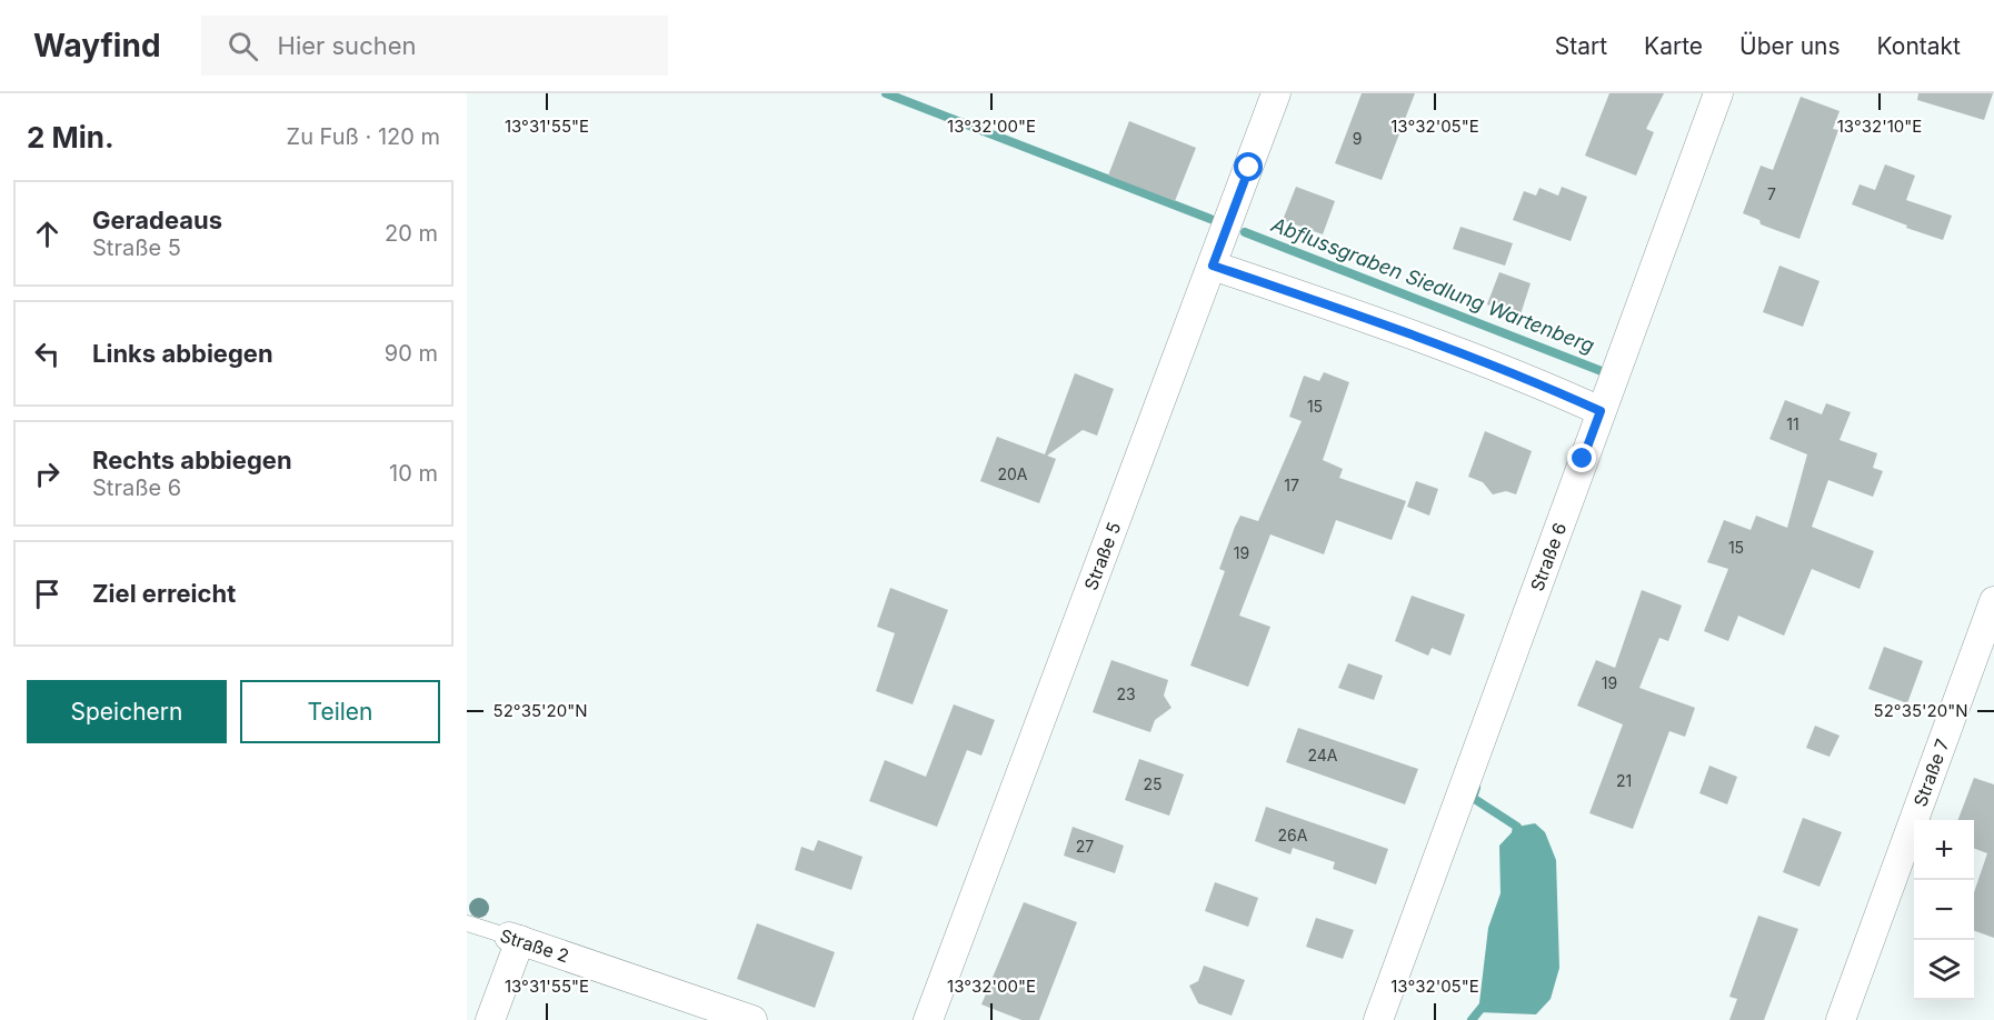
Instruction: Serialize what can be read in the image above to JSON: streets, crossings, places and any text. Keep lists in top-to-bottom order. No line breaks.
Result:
{"streets":{"street":["Straße 5","Straße 6","Straße 7","Straße 2"]},"water":["Abflussgraben Siedlung Wartenberg"],"house_numbers":["9","7","15","11","20A","17","15","19","19","23","24A","21","25","26A","27"],"page":{"header":"Wayfind","search":"Hier suchen","nav":["Start","Karte","Über uns","Kontakt"],"heading":["2 Min.","Zu Fuß · 120 m"],"list":[["Geradeaus","Straße 5","20 m"],["Links abbiegen","90 m"],["Rechts abbiegen","Straße 6","10 m"],"Ziel erreicht"],"buttons":["Speichern","Teilen"],"map_buttons":["+","−"]},"coordinates":["13°31'55\"E","13°32'00\"E","13°32'05\"E","13°32'10\"E","52°35'20\"N"]}
